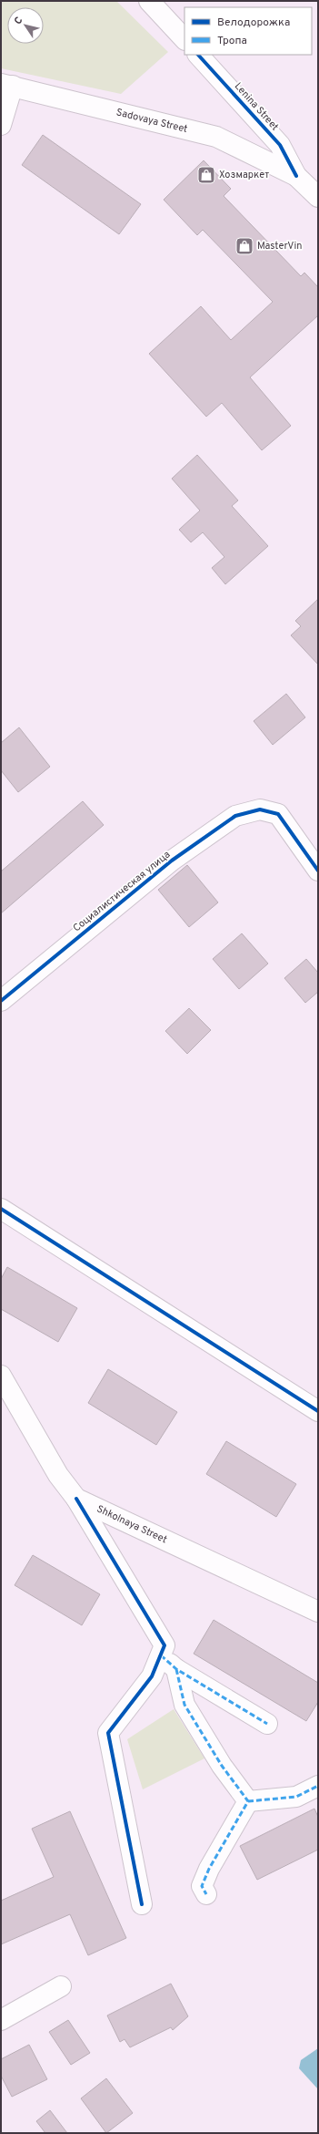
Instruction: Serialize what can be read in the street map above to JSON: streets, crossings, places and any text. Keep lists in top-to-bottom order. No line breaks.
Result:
{"streets":{"street":["Lenina Street","Sadovaya Street","Социалистическая улица","Shkolnaya Street"]},"crossings":[["Lenina Street","Sadovaya Street"]],"places":{"shop":["Хозмаркет","MasterVin"]},"legend":["Велодорожка","Тропа"],"north":"top left"}
